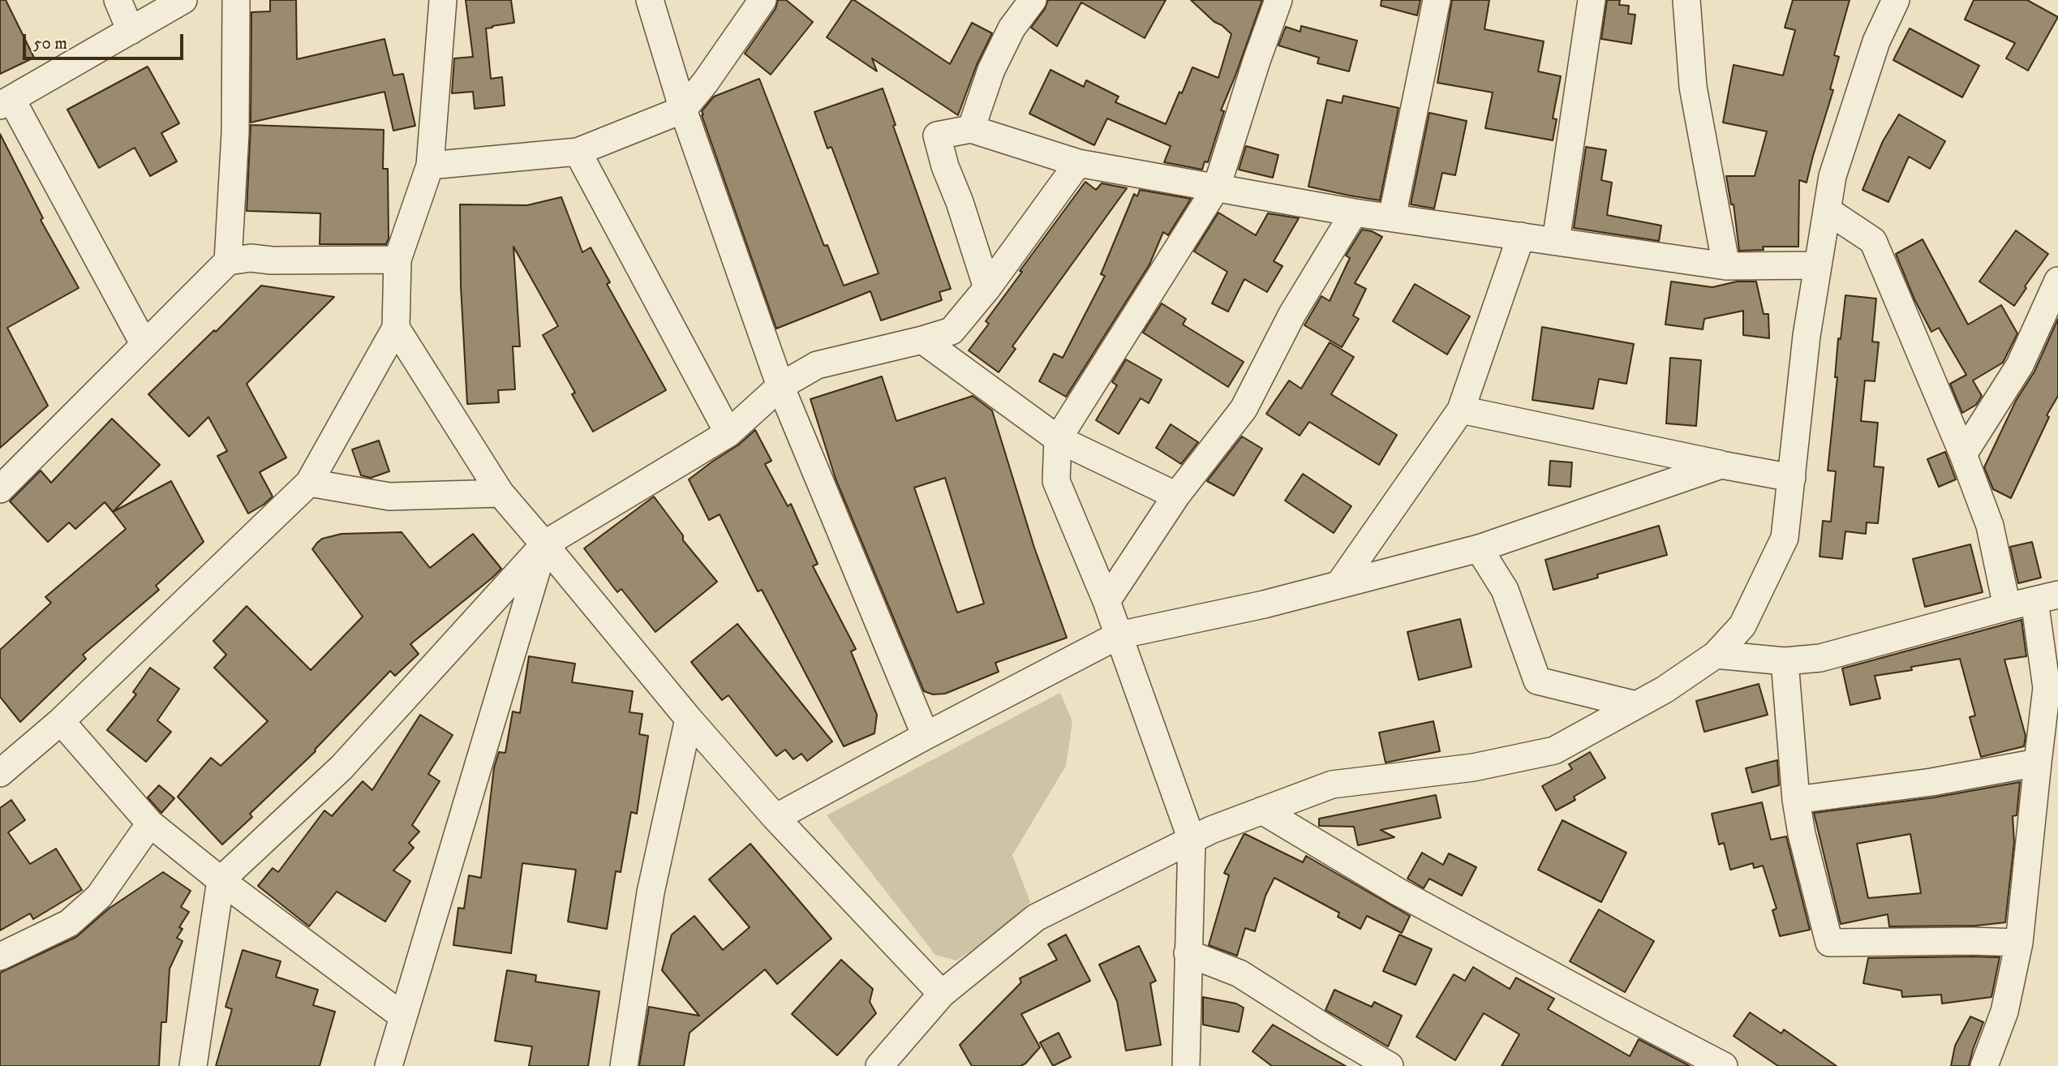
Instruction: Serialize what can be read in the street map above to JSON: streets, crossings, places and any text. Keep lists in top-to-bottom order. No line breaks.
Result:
{"scale_bar":"50 m"}
